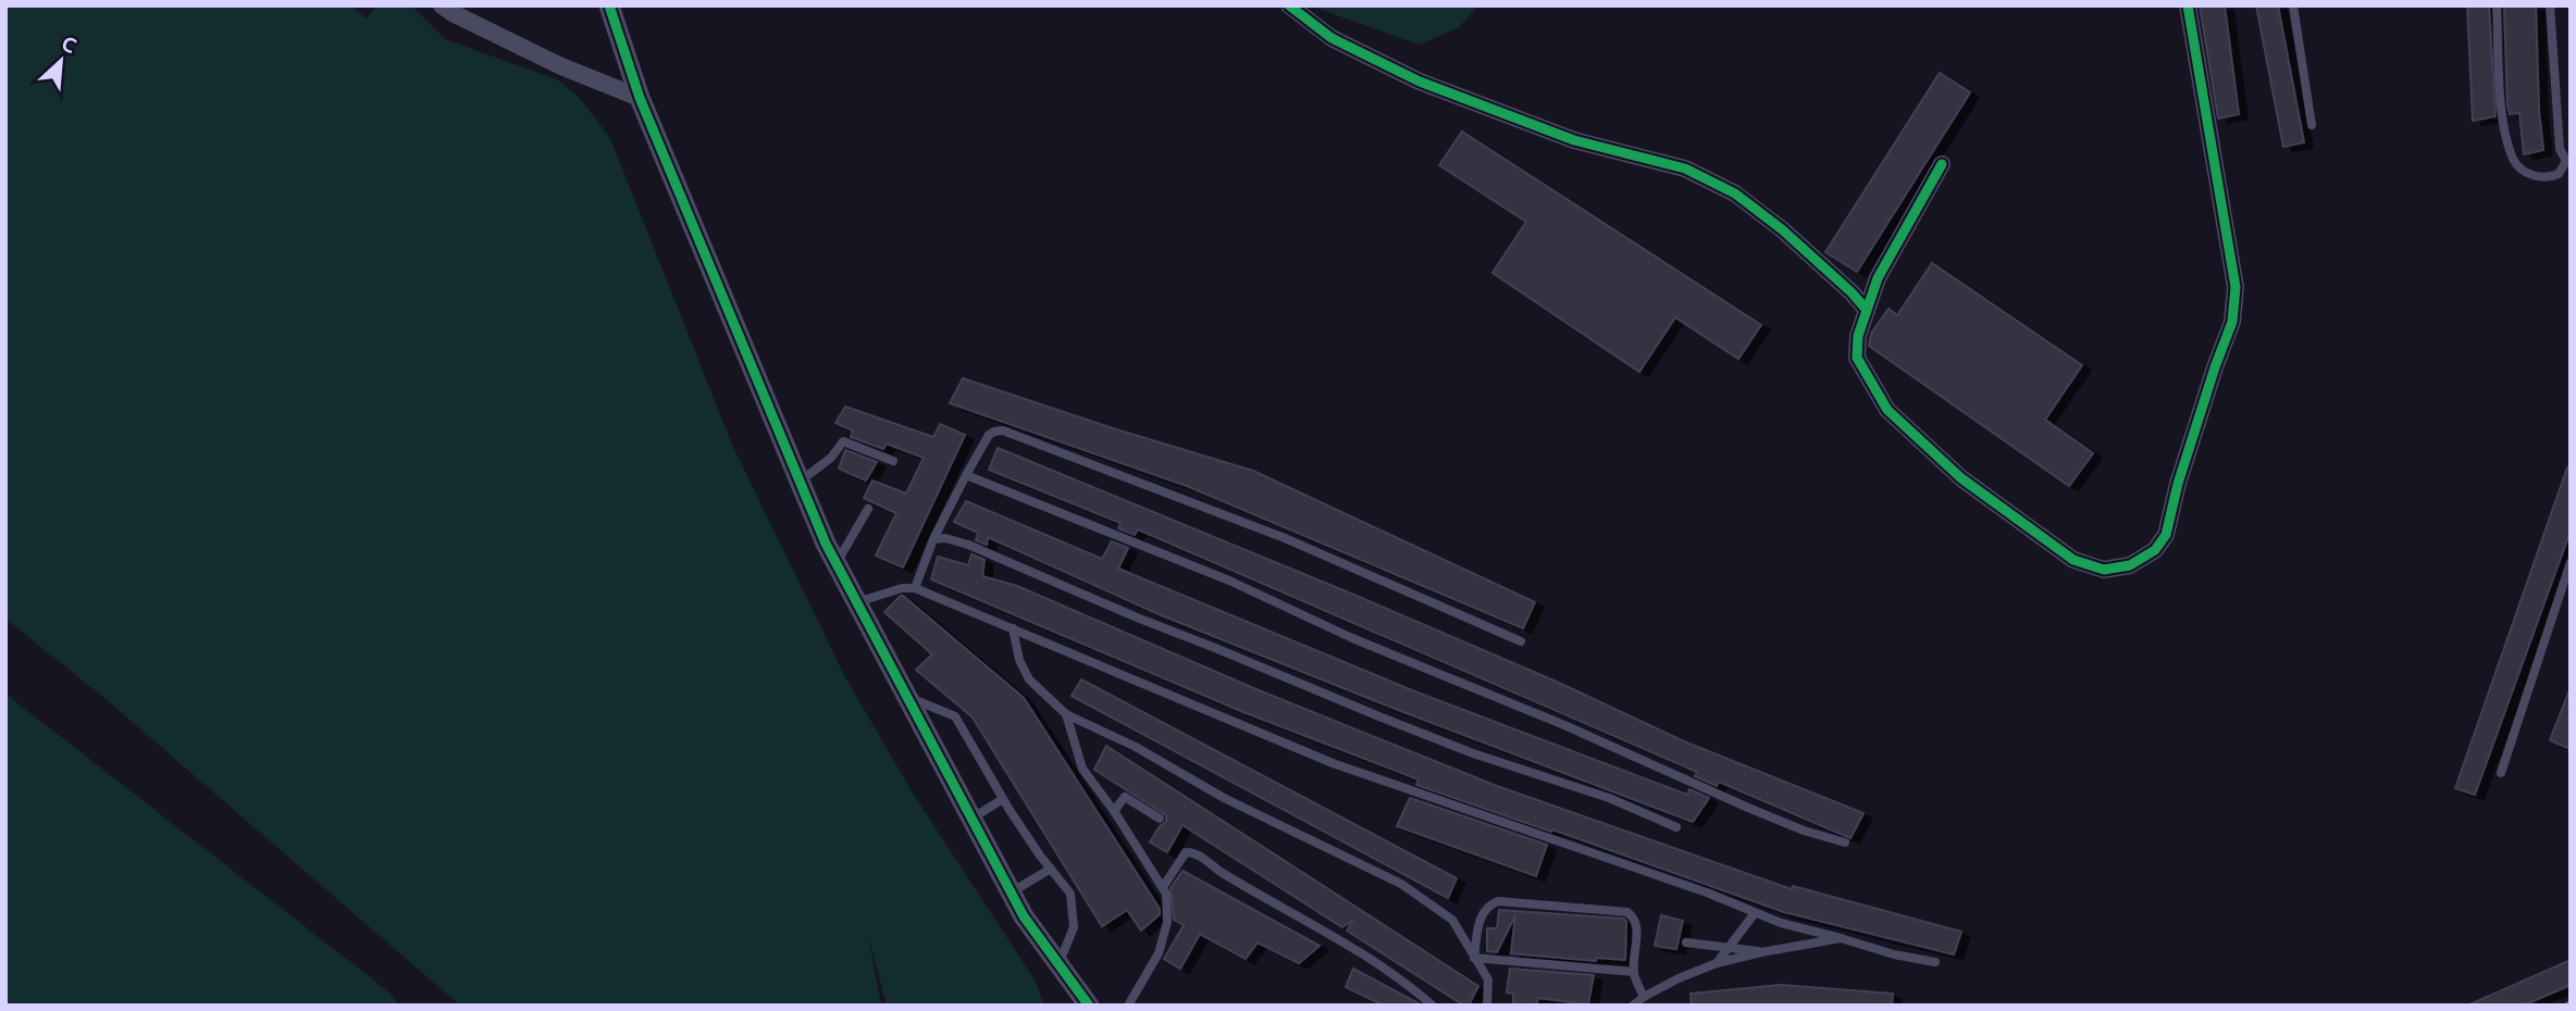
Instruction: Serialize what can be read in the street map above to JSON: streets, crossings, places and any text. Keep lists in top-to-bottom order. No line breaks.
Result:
{"north":"top right"}
